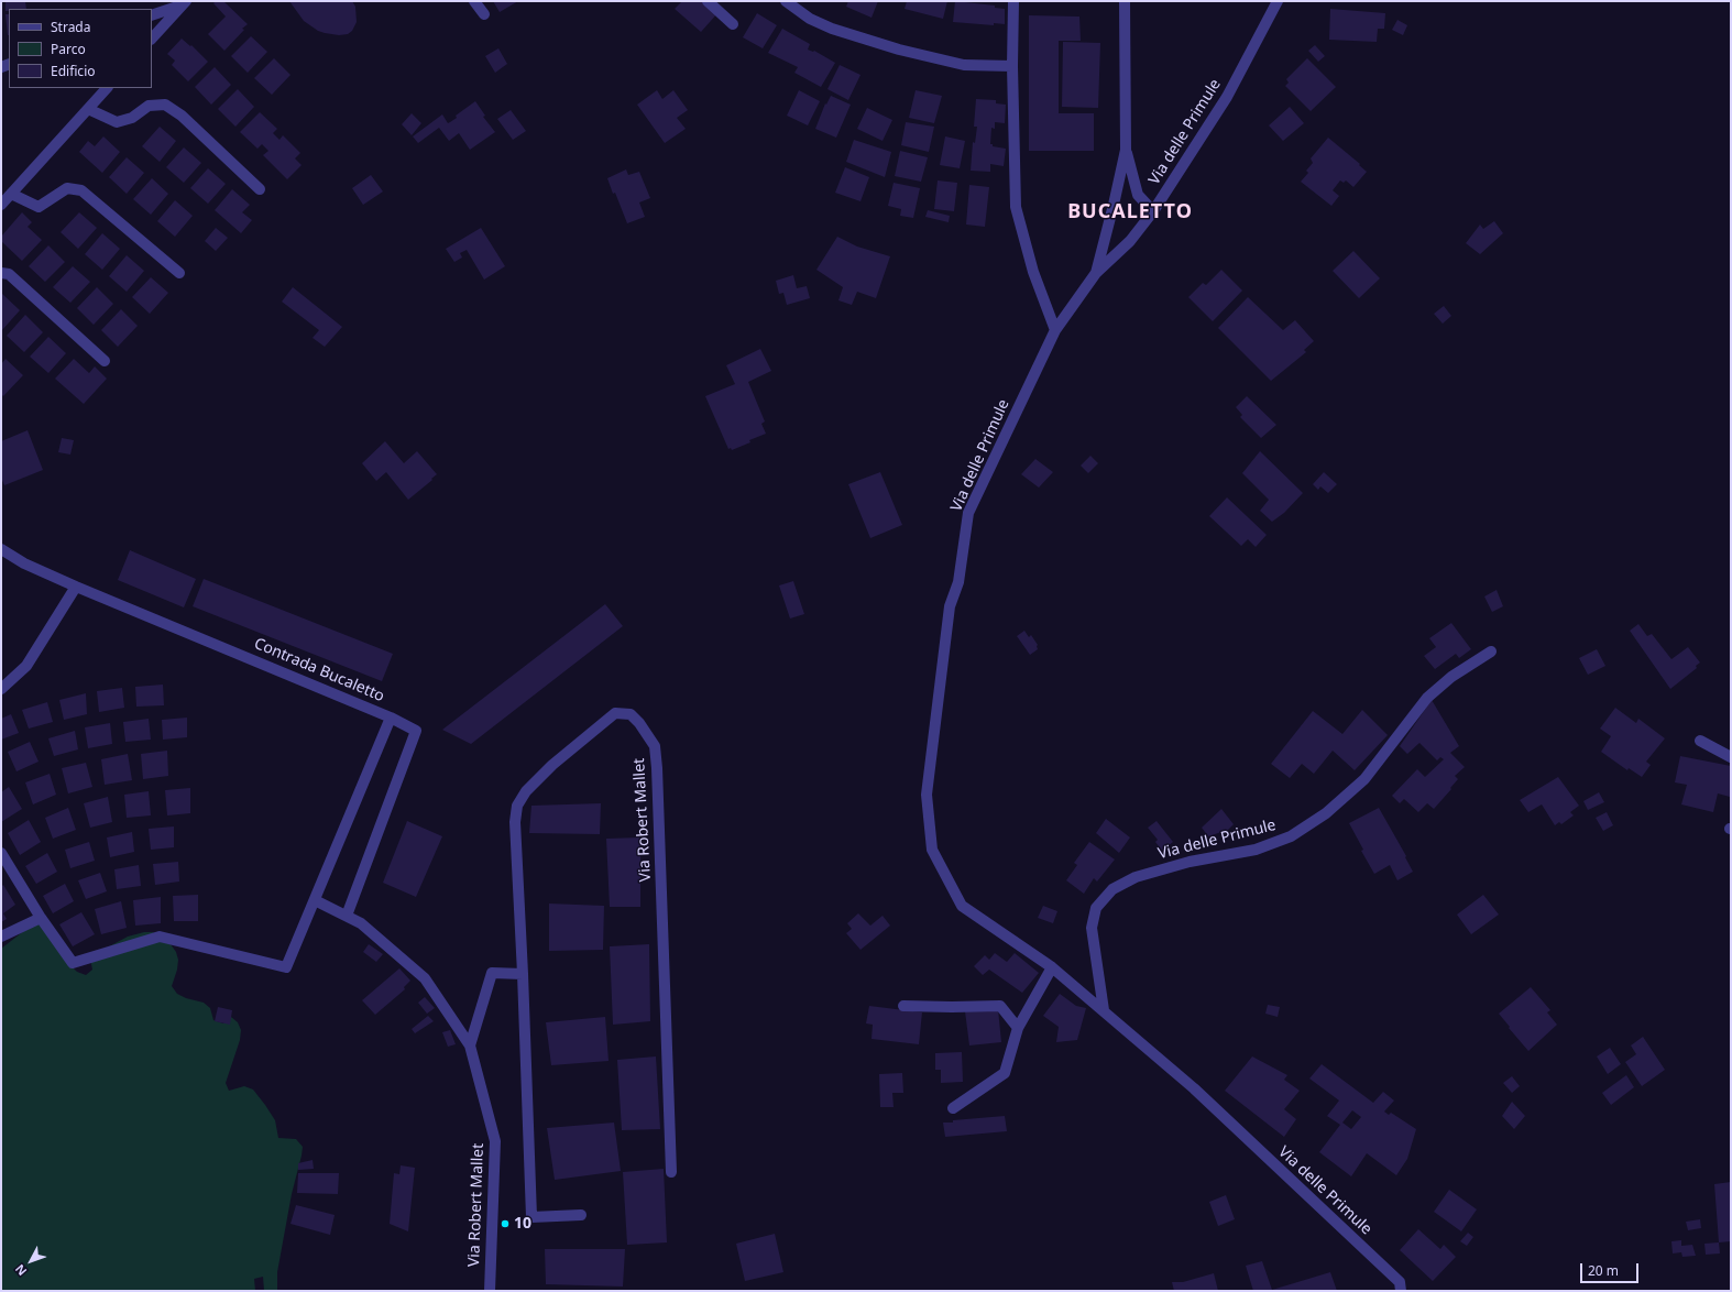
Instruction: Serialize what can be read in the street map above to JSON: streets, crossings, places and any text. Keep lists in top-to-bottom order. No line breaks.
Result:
{"streets":{"street":["Via delle Primule","Contrada Bucaletto","Via Robert Mallet"]},"districts":["BUCALETTO"],"places":["10"],"legend":["Strada","Parco","Edificio"],"scale_bar":"20 m","north":"bottom left"}
